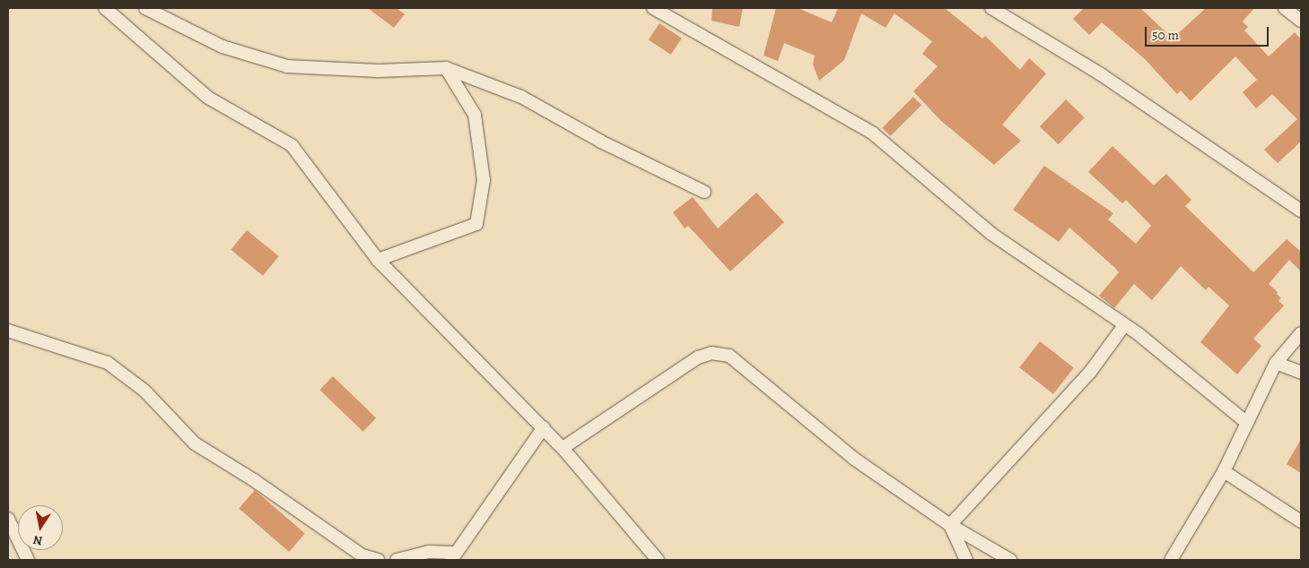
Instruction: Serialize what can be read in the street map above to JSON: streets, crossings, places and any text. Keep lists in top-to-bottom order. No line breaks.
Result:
{"scale_bar":"50 m","north":"bottom"}
